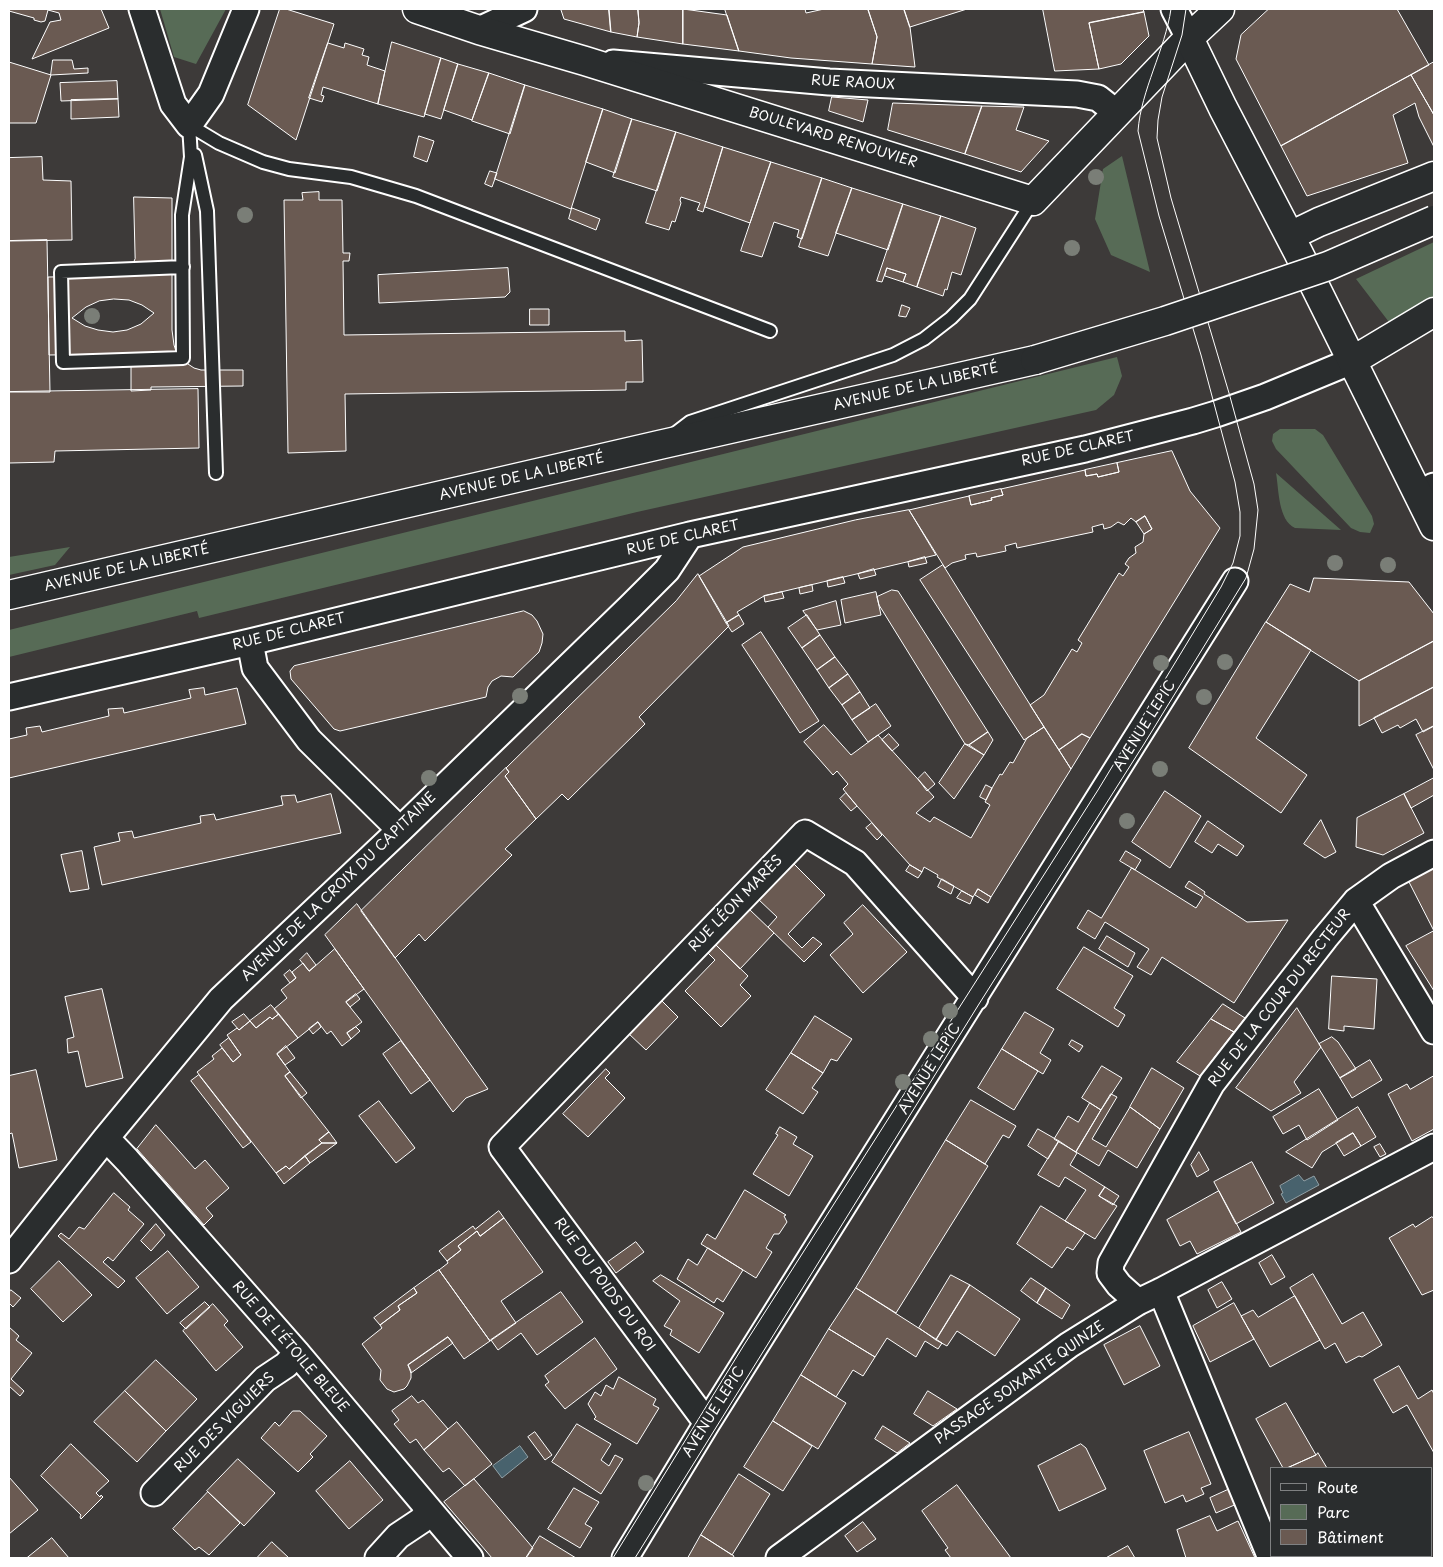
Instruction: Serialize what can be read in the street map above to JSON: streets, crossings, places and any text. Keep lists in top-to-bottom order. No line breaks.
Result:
{"streets":{"main road":["BOULEVARD RENOUVIER","AVENUE DE LA LIBERTÉ"],"street":["RUE RAOUX","RUE DE CLARET","AVENUE LEPIC","AVENUE DE LA CROIX DU CAPITAINE","RUE LÉON MARÈS","RUE DE LA COUR DU RECTEUR","RUE DU POIDS DU ROI","RUE DE L'ÉTOILE BLEUE","PASSAGE SOIXANTE QUINZE","RUE DES VIGUIERS"]},"crossings":[["RUE RAOUX","BOULEVARD RENOUVIER"],["RUE DE CLARET","AVENUE DE LA CROIX DU CAPITAINE"],["AVENUE LEPIC","RUE LÉON MARÈS"],["AVENUE LEPIC","RUE DU POIDS DU ROI"],["AVENUE DE LA CROIX DU CAPITAINE","RUE DE L'ÉTOILE BLEUE"],["RUE LÉON MARÈS","RUE DU POIDS DU ROI"],["RUE DE LA COUR DU RECTEUR","PASSAGE SOIXANTE QUINZE"],["RUE DE L'ÉTOILE BLEUE","RUE DES VIGUIERS"]],"legend":["Route","Parc","Bâtiment"]}
